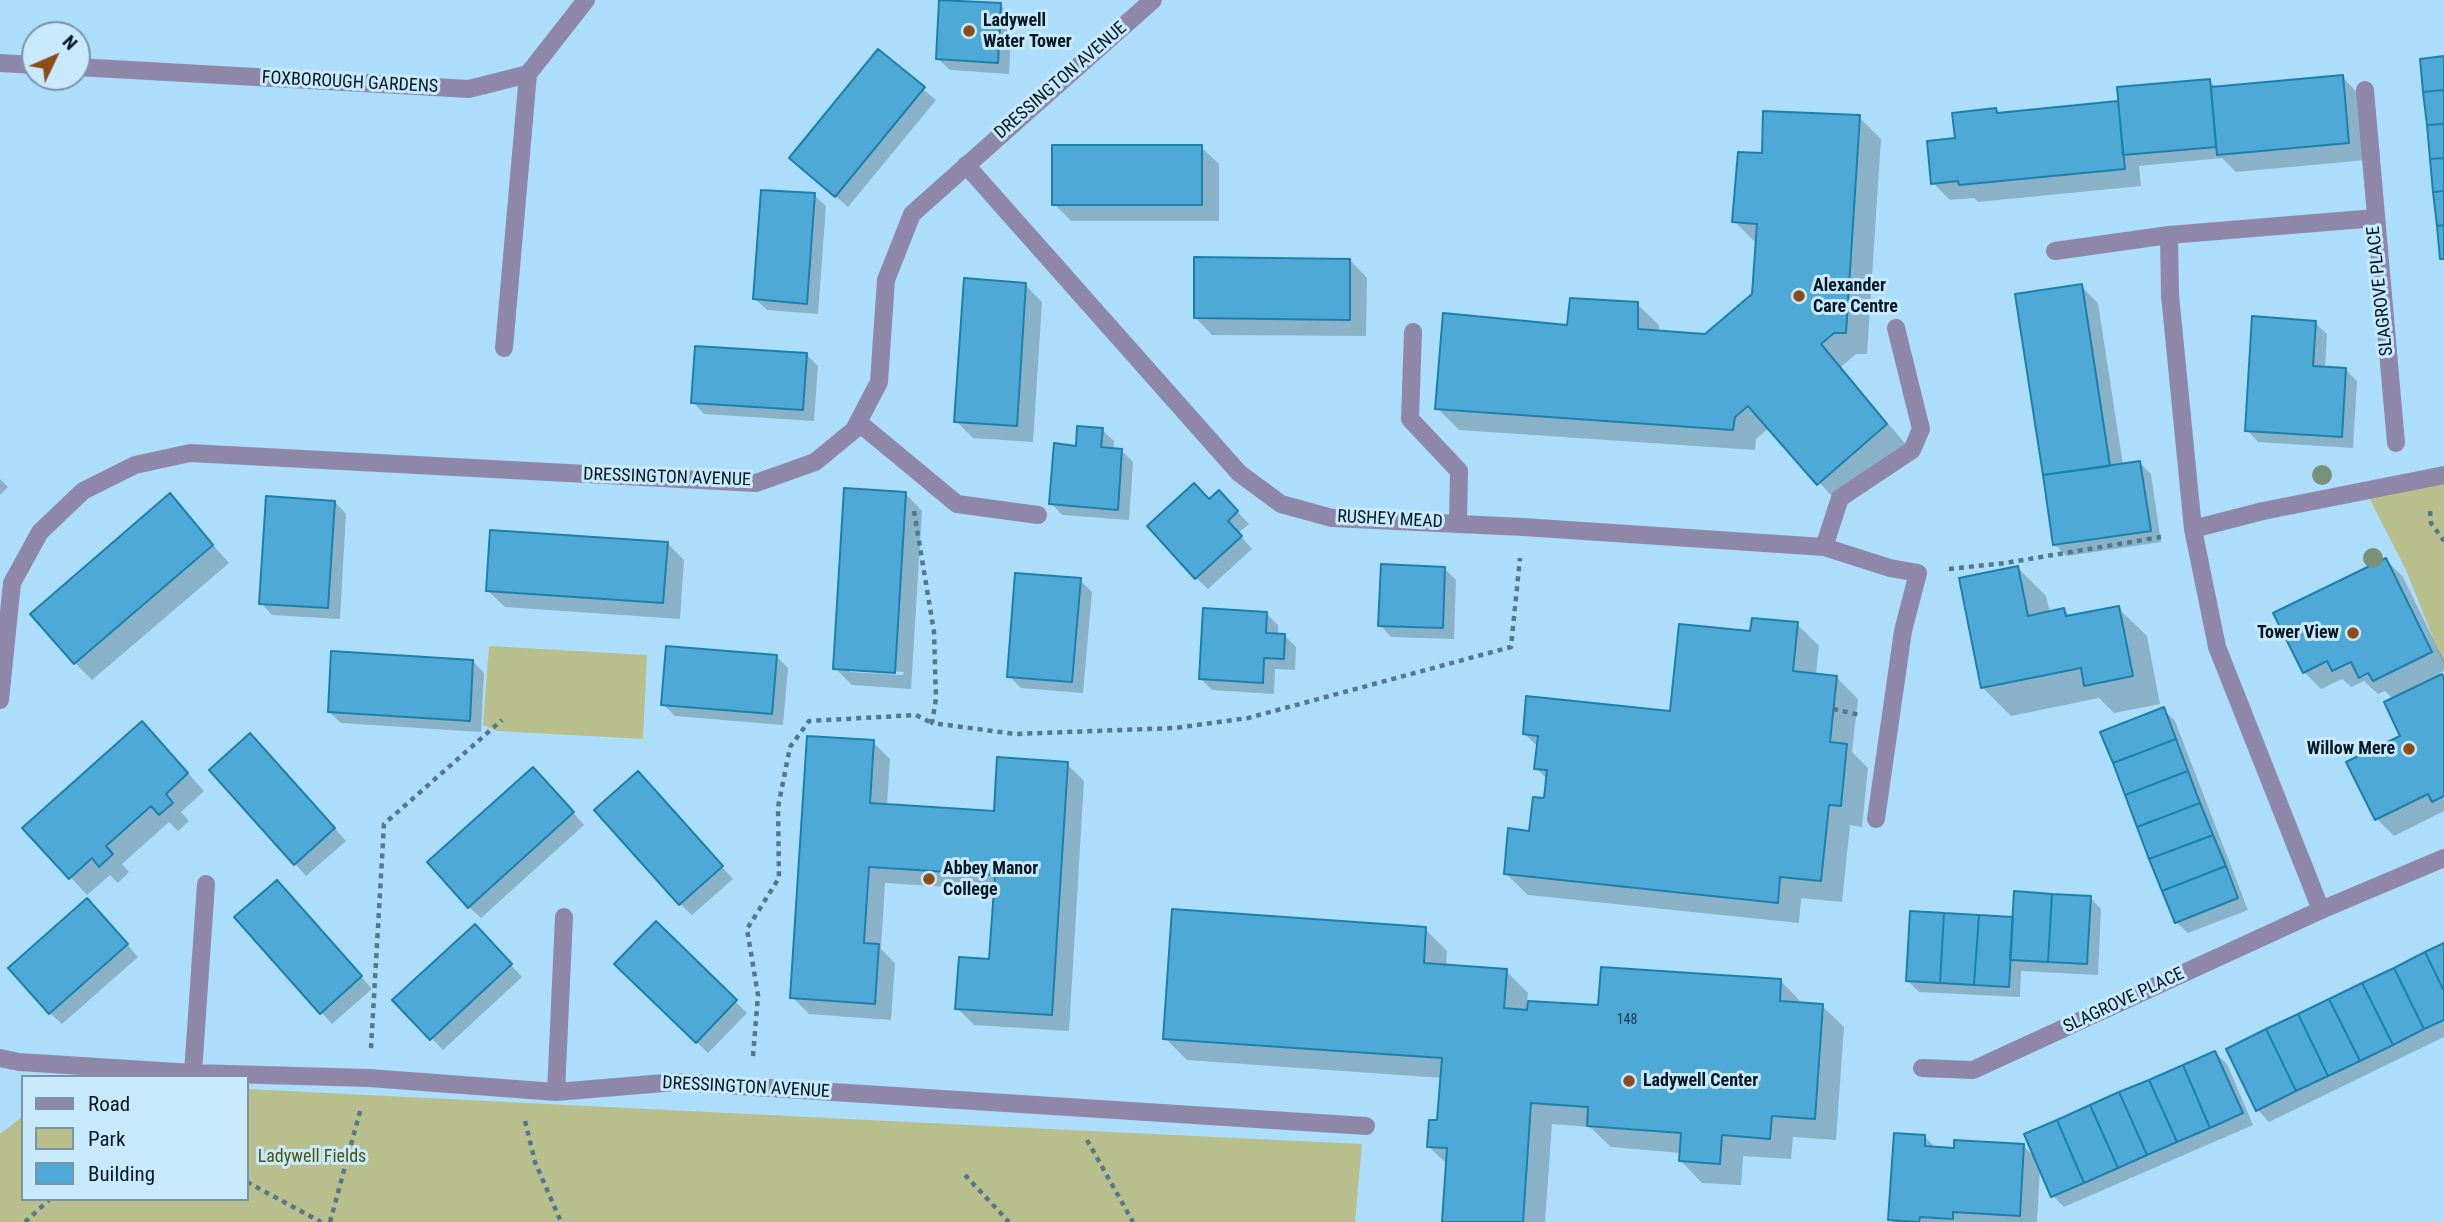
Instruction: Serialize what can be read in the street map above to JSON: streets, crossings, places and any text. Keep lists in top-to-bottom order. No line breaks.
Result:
{"streets":{"street":["DRESSINGTON AVENUE","FOXBOROUGH GARDENS","SLAGROVE PLACE","RUSHEY MEAD"]},"crossings":[["DRESSINGTON AVENUE","RUSHEY MEAD"]],"parks":["Ladywell Fields"],"places":["Ladywell Water Tower","Alexander Care Centre","Tower View","Willow Mere","Abbey Manor College","Ladywell Center"],"house_numbers":["148"],"legend":["Road","Park","Building"],"north":"top right"}
